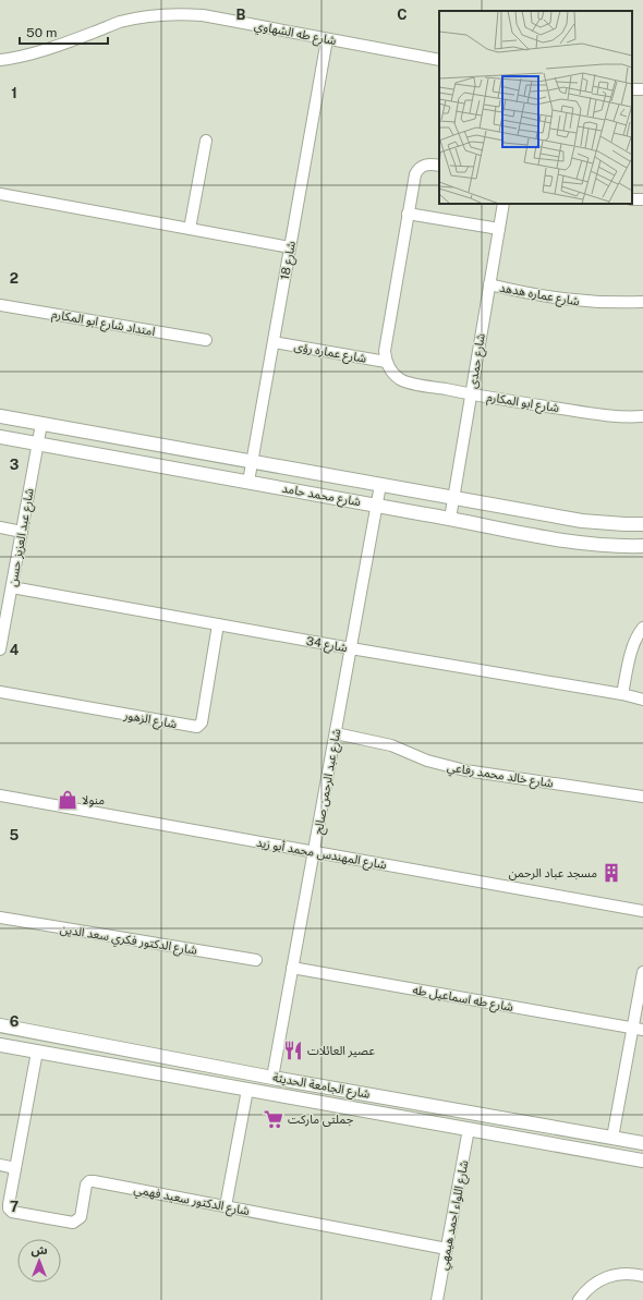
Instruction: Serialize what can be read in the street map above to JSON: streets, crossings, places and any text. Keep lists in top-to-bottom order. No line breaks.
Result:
{"streets":{"street":["شارع طه الشهاوي","شارع 18","شارع عماره هدهد","امتداد شارع ابو المكارم","شارع عماره رؤى","شارع حمدى","شارع ابو المكارم","شارع محمد حامد","شارع عبد العزيز حسن","شارع 34","شارع الزهور","شارع خالد محمد رفاعي","شارع عبد الرحمن صالح","شارع المهندس محمد أبو زيد","شارع الدكتور فكري سعد الدين","شارع طه اسماعيل طه","شارع الجامعة الحديثة","شارع الدكتور سعيد فهمي","شارع اللواء احمد هيمهي"]},"crossings":[["شارع طه الشهاوي","شارع 18"],["شارع 18","شارع عماره رؤى"],["شارع 18","شارع محمد حامد"],["شارع عماره هدهد","شارع حمدى"],["شارع عماره رؤى","شارع ابو المكارم"],["شارع حمدى","شارع ابو المكارم"],["شارع حمدى","شارع محمد حامد"],["شارع محمد حامد","شارع عبد العزيز حسن"],["شارع محمد حامد","شارع عبد الرحمن صالح"],["شارع عبد العزيز حسن","شارع 34"],["شارع 34","شارع الزهور"],["شارع 34","شارع عبد الرحمن صالح"],["شارع خالد محمد رفاعي","شارع عبد الرحمن صالح"],["شارع عبد الرحمن صالح","شارع المهندس محمد أبو زيد"],["شارع عبد الرحمن صالح","شارع طه اسماعيل طه"],["شارع عبد الرحمن صالح","شارع الجامعة الحديثة"],["شارع الجامعة الحديثة","شارع اللواء احمد هيمهي"],["شارع الدكتور سعيد فهمي","شارع اللواء احمد هيمهي"]],"places":{"shop":["منولا"],"building":["مسجد عباد الرحمن"],"restaurant":["عصير العائلات"],"supermarket":["جملتى ماركت"]},"scale_bar":"50 m","north":"top","grid":{"columns":["B","C"],"rows":["1","2","3","4","5","6","7"]}}
